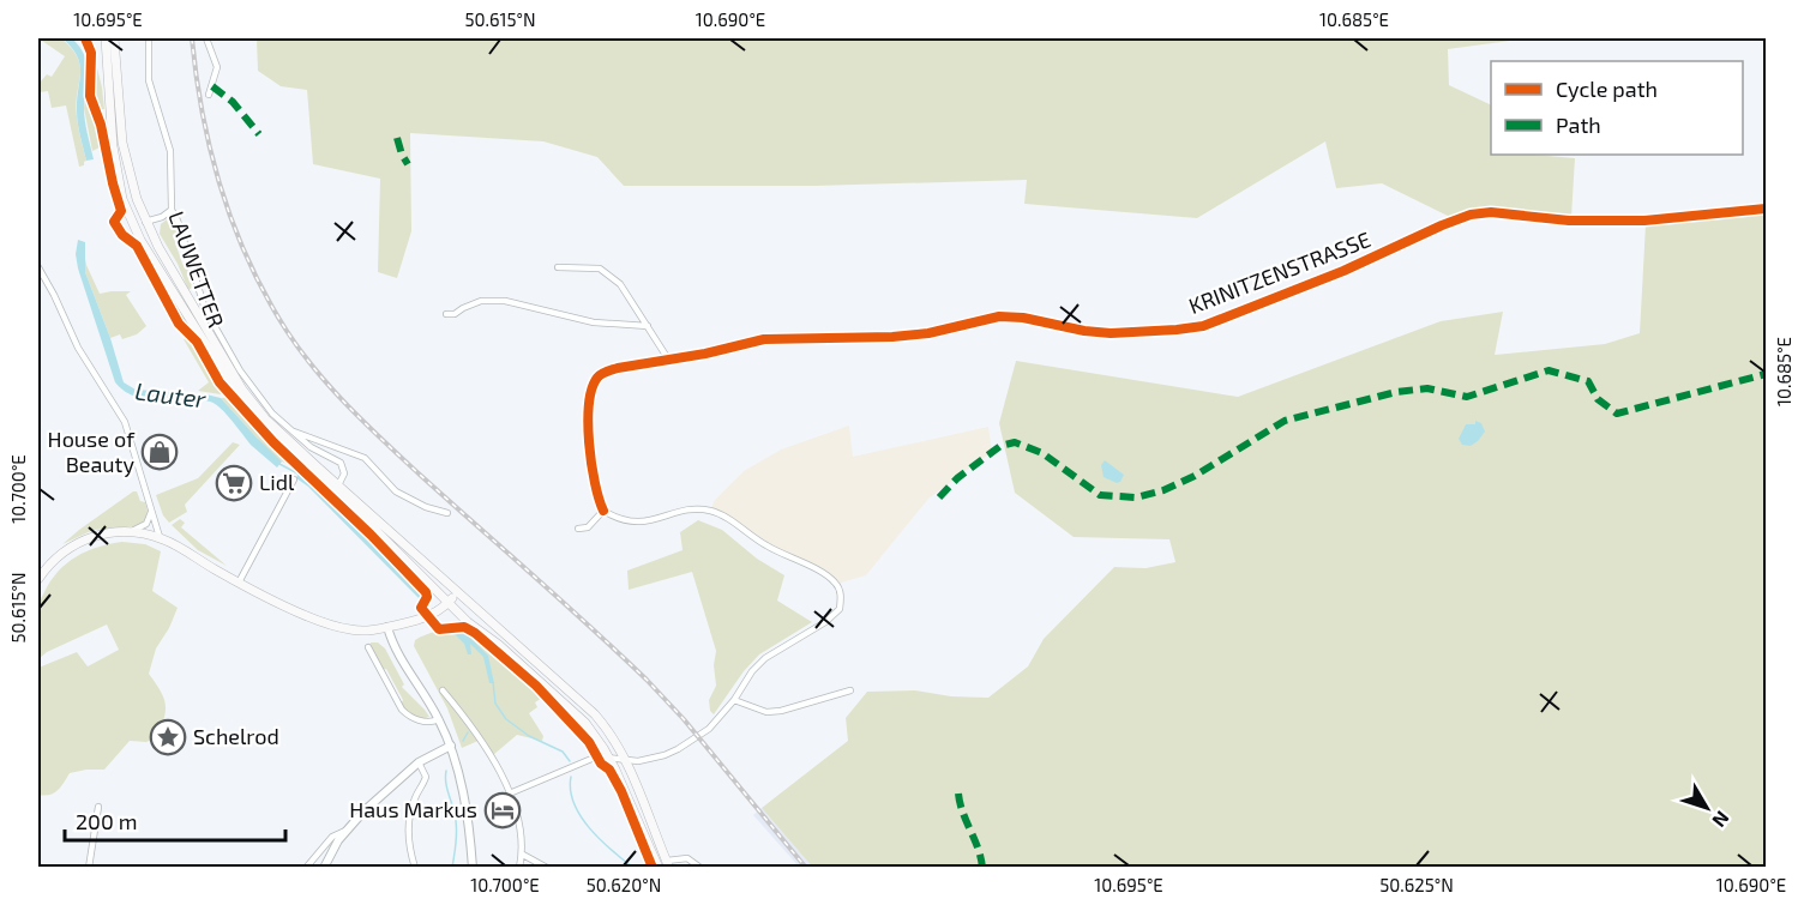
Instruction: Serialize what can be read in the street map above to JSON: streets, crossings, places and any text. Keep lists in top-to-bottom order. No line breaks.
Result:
{"streets":{"street":["LAUWETTER","KRINITZENSTRASSE"]},"water":["Lauter"],"places":{"shop":["House of Beauty"],"supermarket":["Lidl"],"place":["Schelrod"],"hotel":["Haus Markus"]},"legend":["Cycle path","Path"],"scale_bar":"200 m","north":"bottom right","coordinates":["10.695°E","50.615°N","10.690°E","10.685°E","10.700°E","50.620°N","50.625°N"]}
